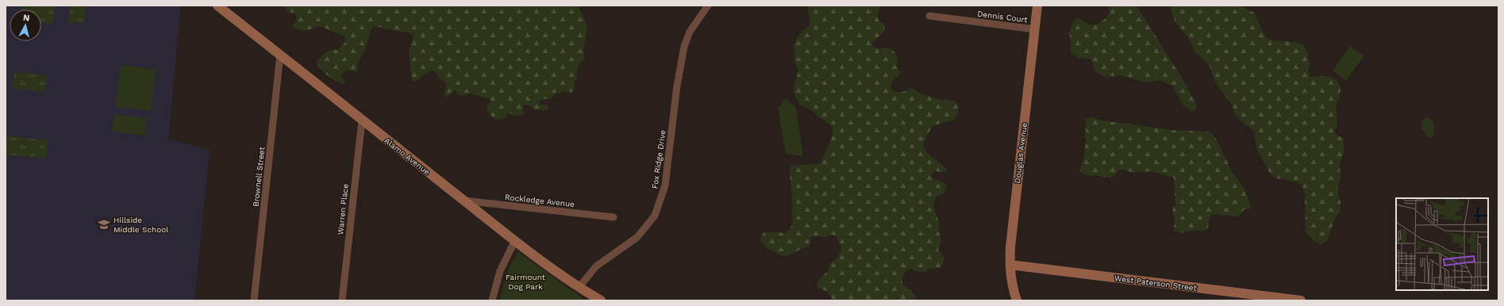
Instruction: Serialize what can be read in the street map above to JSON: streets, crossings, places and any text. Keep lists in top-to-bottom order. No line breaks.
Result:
{"streets":{"street":["Dennis Court","Douglas Avenue","Alamo Avenue","Fox Ridge Drive","Brownell Street","Rockledge Avenue","Warren Place","West Paterson Street"]},"crossings":[["Dennis Court","Douglas Avenue"],["Douglas Avenue","West Paterson Street"],["Alamo Avenue","Fox Ridge Drive"],["Alamo Avenue","Brownell Street"],["Alamo Avenue","Rockledge Avenue"],["Alamo Avenue","Warren Place"]],"parks":["Fairmount Dog Park"],"places":{"school or university":["Hillside Middle School"]},"north":"top"}
